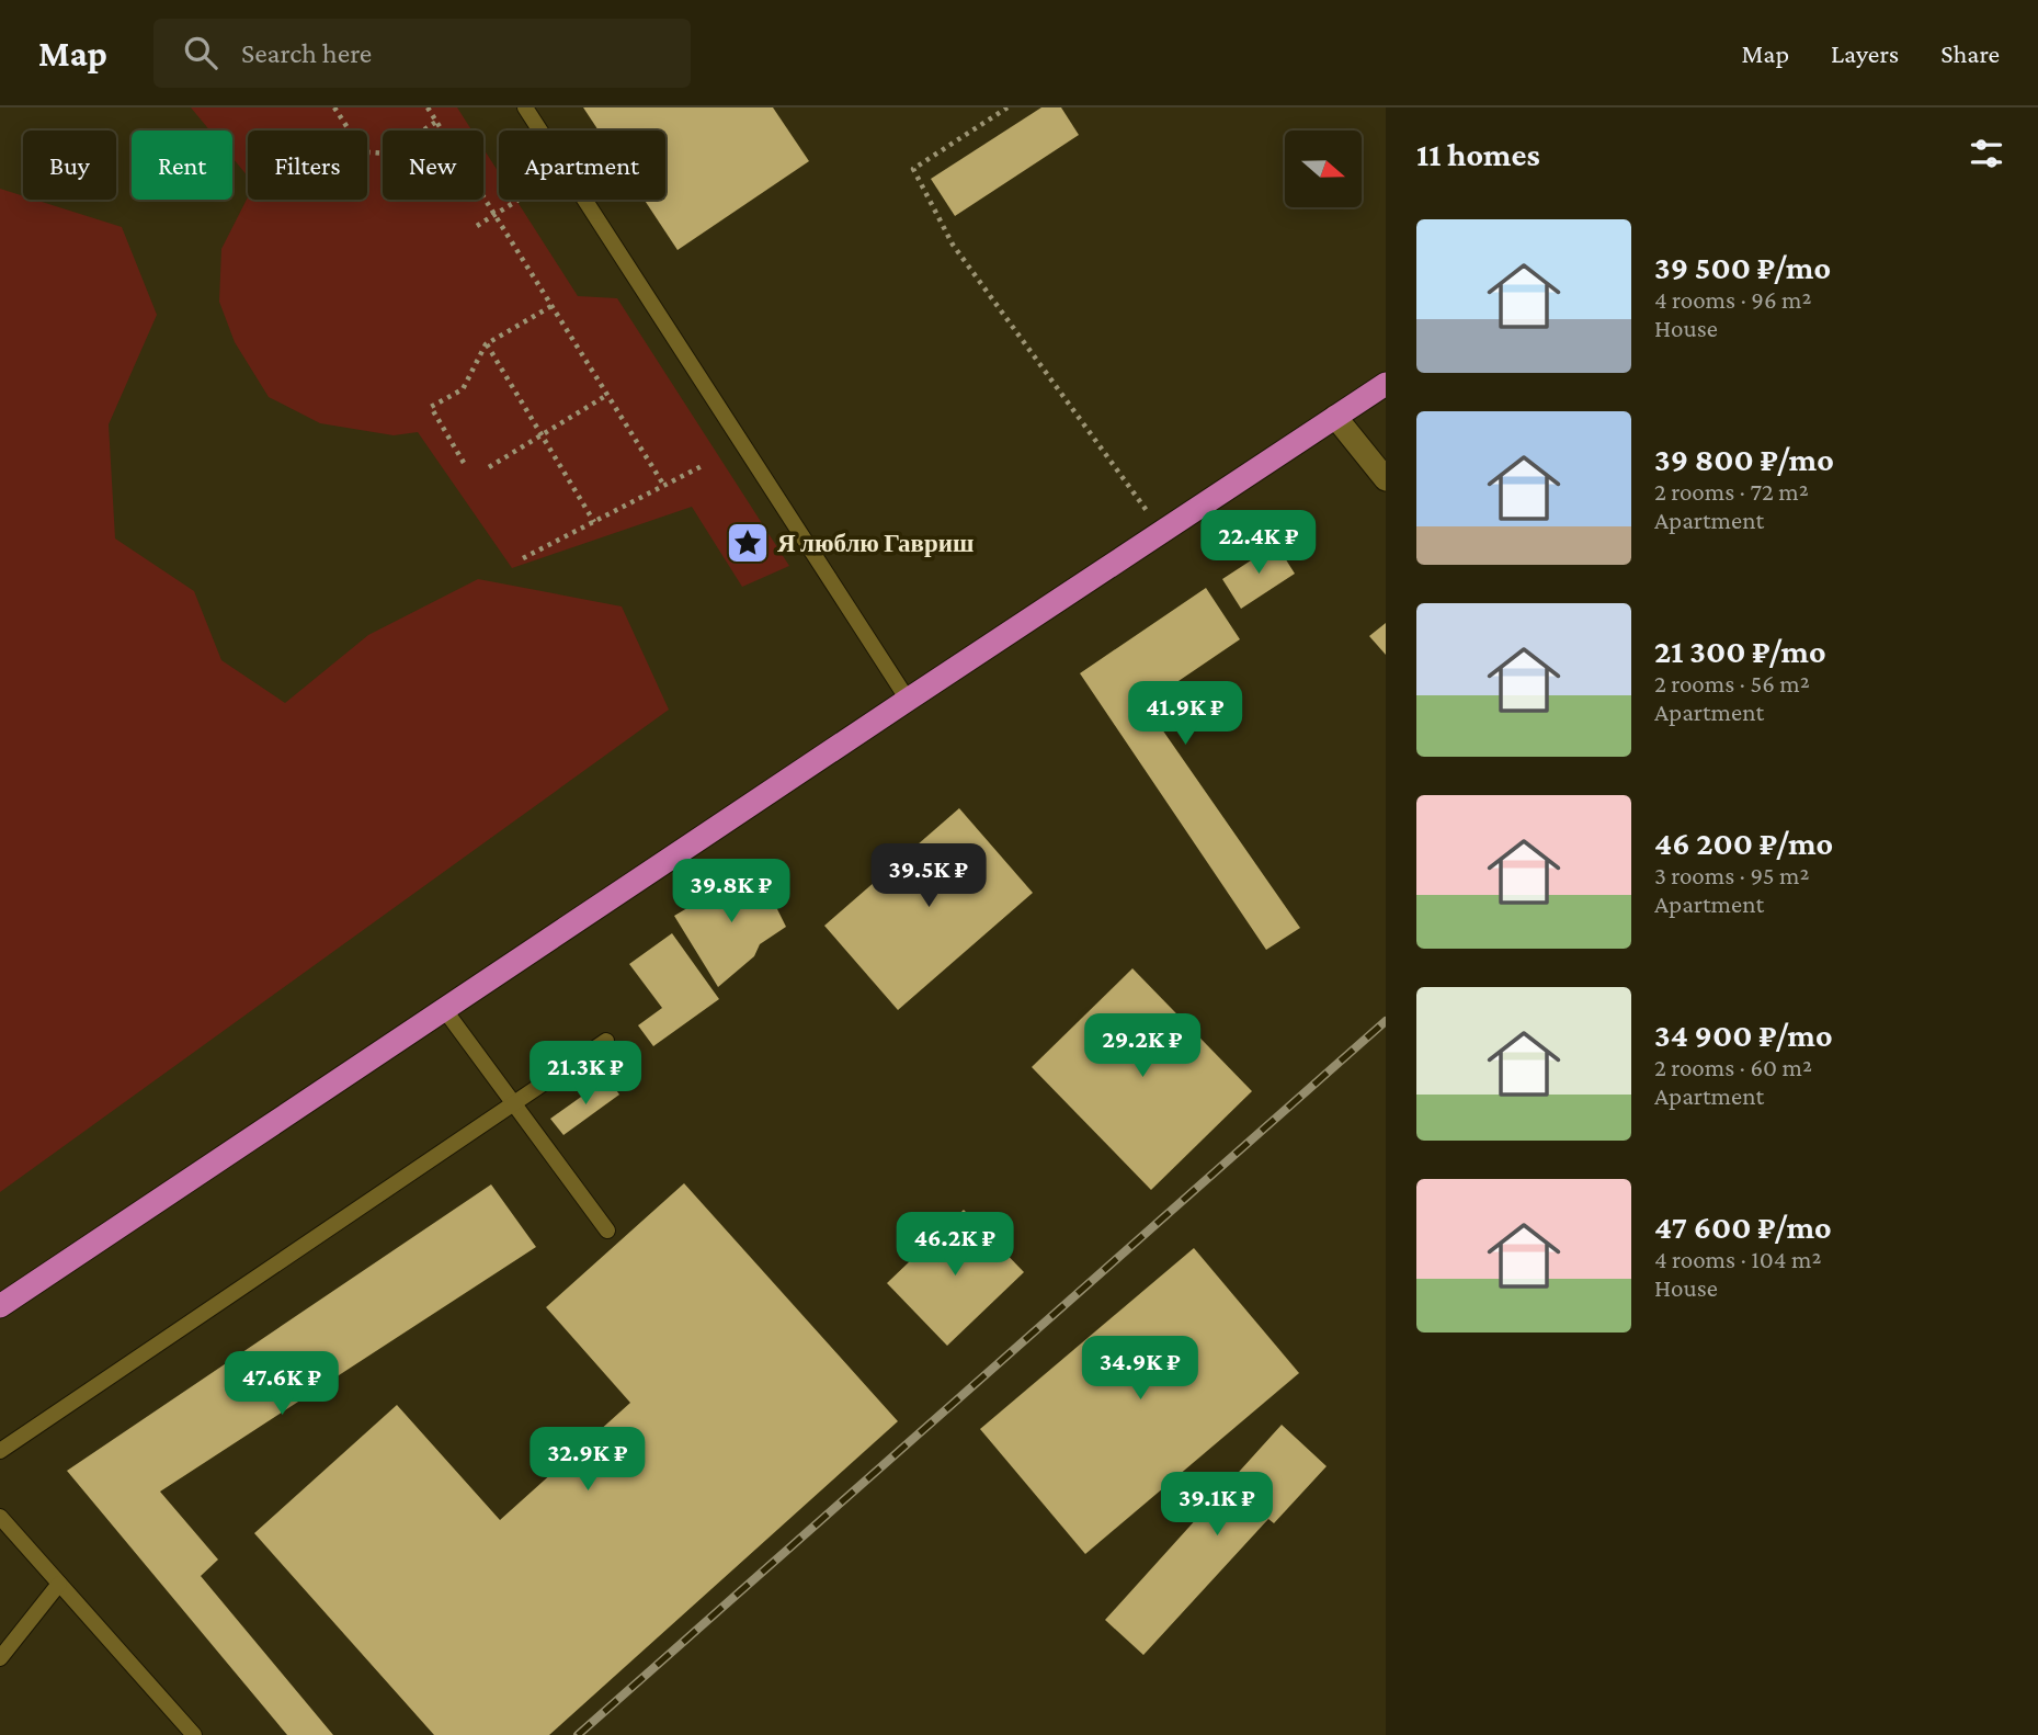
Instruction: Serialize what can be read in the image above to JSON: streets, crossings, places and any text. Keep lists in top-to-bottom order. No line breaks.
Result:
{"places":{"place":["Я люблю Гавриш"]},"north":"right","page":{"header":"Map","search":"Search here","nav":["Map","Layers","Share"],"heading":"11 homes","chip":["Buy","Rent","Filters","New","Apartment"],"list":[{"name":"39 500 ₽/mo","note":"4 rooms · 96 m² · House"},{"name":"39 800 ₽/mo","note":"2 rooms · 72 m² · Apartment"},{"name":"21 300 ₽/mo","note":"2 rooms · 56 m² · Apartment"},{"name":"46 200 ₽/mo","note":"3 rooms · 95 m² · Apartment"},{"name":"34 900 ₽/mo","note":"2 rooms · 60 m² · Apartment"},{"name":"47 600 ₽/mo","note":"4 rooms · 104 m² · House"}],"price":["22.4K ₽","41.9K ₽","39.5K ₽","39.8K ₽","29.2K ₽","21.3K ₽","46.2K ₽","34.9K ₽","47.6K ₽","32.9K ₽","39.1K ₽"]}}
